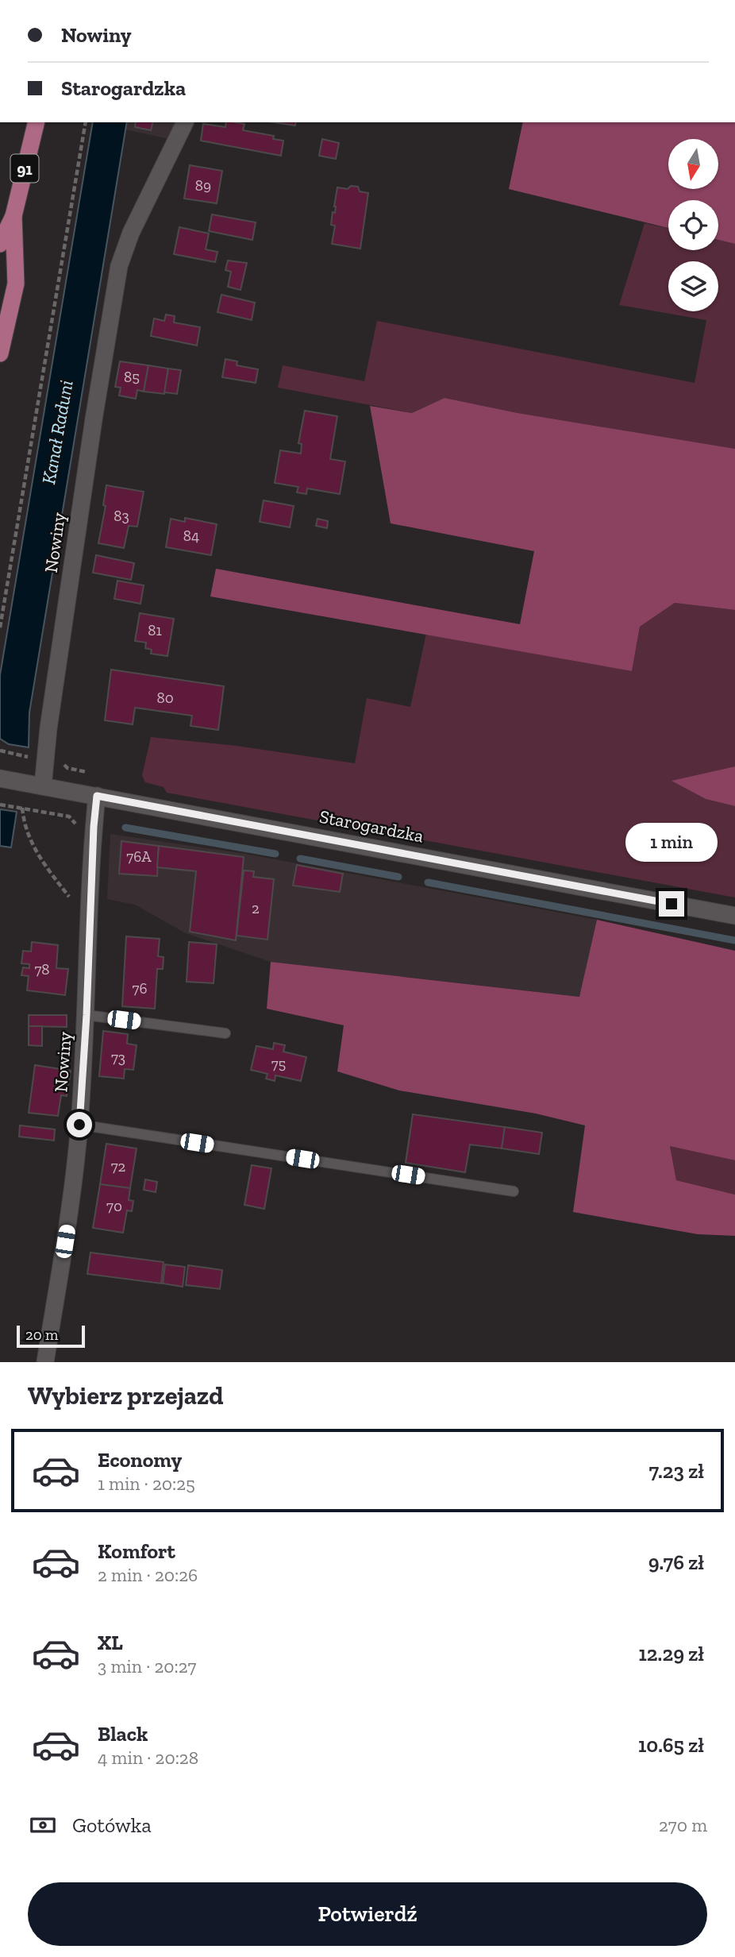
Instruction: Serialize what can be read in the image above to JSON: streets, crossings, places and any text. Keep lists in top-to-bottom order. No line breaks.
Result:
{"streets":{"main road":["91"],"street":["Nowiny","Starogardzka"]},"crossings":[["Nowiny","Starogardzka"]],"water":["Kanał Raduni"],"house_numbers":["89","85","83","84","81","80","76A","2","78","76","73","75","72","70"],"scale_bar":"20 m","north":"bottom","page":{"banner":["Nowiny","Starogardzka"],"bubble":"1 min","scale":"20 m","heading":"Wybierz przejazd","list":[{"name":"Economy","note":"1 min · 20:25","value":"7.23 zł"},{"name":"Komfort","note":"2 min · 20:26","value":"9.76 zł"},{"name":"XL","note":"3 min · 20:27","value":"12.29 zł"},{"name":"Black","note":"4 min · 20:28","value":"10.65 zł"}],"pay":["Gotówka","270 m"],"buttons":"Potwierdź"}}
